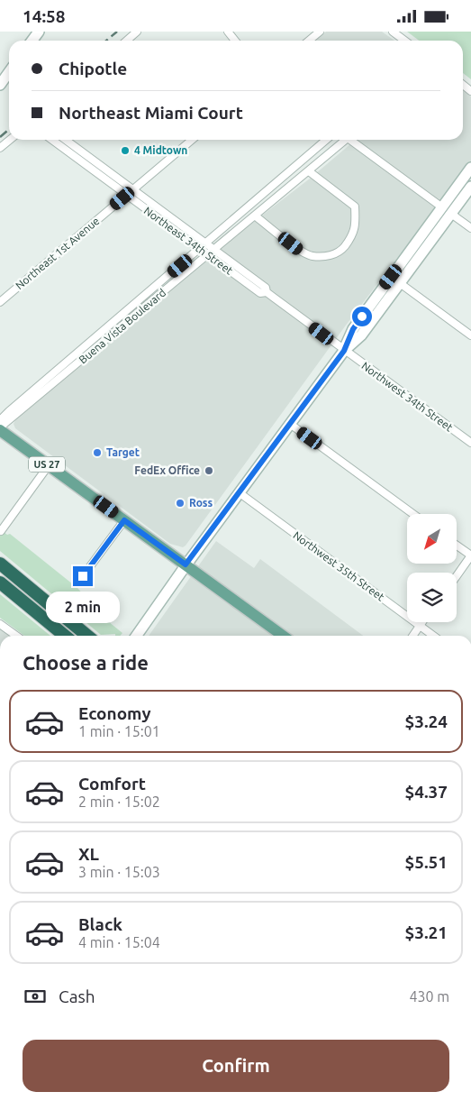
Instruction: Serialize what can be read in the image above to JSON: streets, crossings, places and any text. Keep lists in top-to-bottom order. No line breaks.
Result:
{"streets":{"main road":["US 27"],"street":["Northeast 34th Street","Northeast 1st Avenue","Buena Vista Boulevard","Northwest 34th Street","Northwest 35th Street"]},"crossings":[["Northeast 34th Street","Northeast 1st Avenue"],["Northeast 34th Street","Buena Vista Boulevard"],["Northeast 34th Street","Northwest 34th Street"],["Buena Vista Boulevard","US 27"]],"places":["4 Midtown","Target","FedEx Office","Ross"],"north":"bottom left","page":{"status":"14:58","banner":["Chipotle","Northeast Miami Court"],"bubble":"2 min","heading":"Choose a ride","list":[{"name":"Economy","note":"1 min · 15:01","value":"$3.24"},{"name":"Comfort","note":"2 min · 15:02","value":"$4.37"},{"name":"XL","note":"3 min · 15:03","value":"$5.51"},{"name":"Black","note":"4 min · 15:04","value":"$3.21"}],"pay":["Cash","430 m"],"buttons":"Confirm"}}
